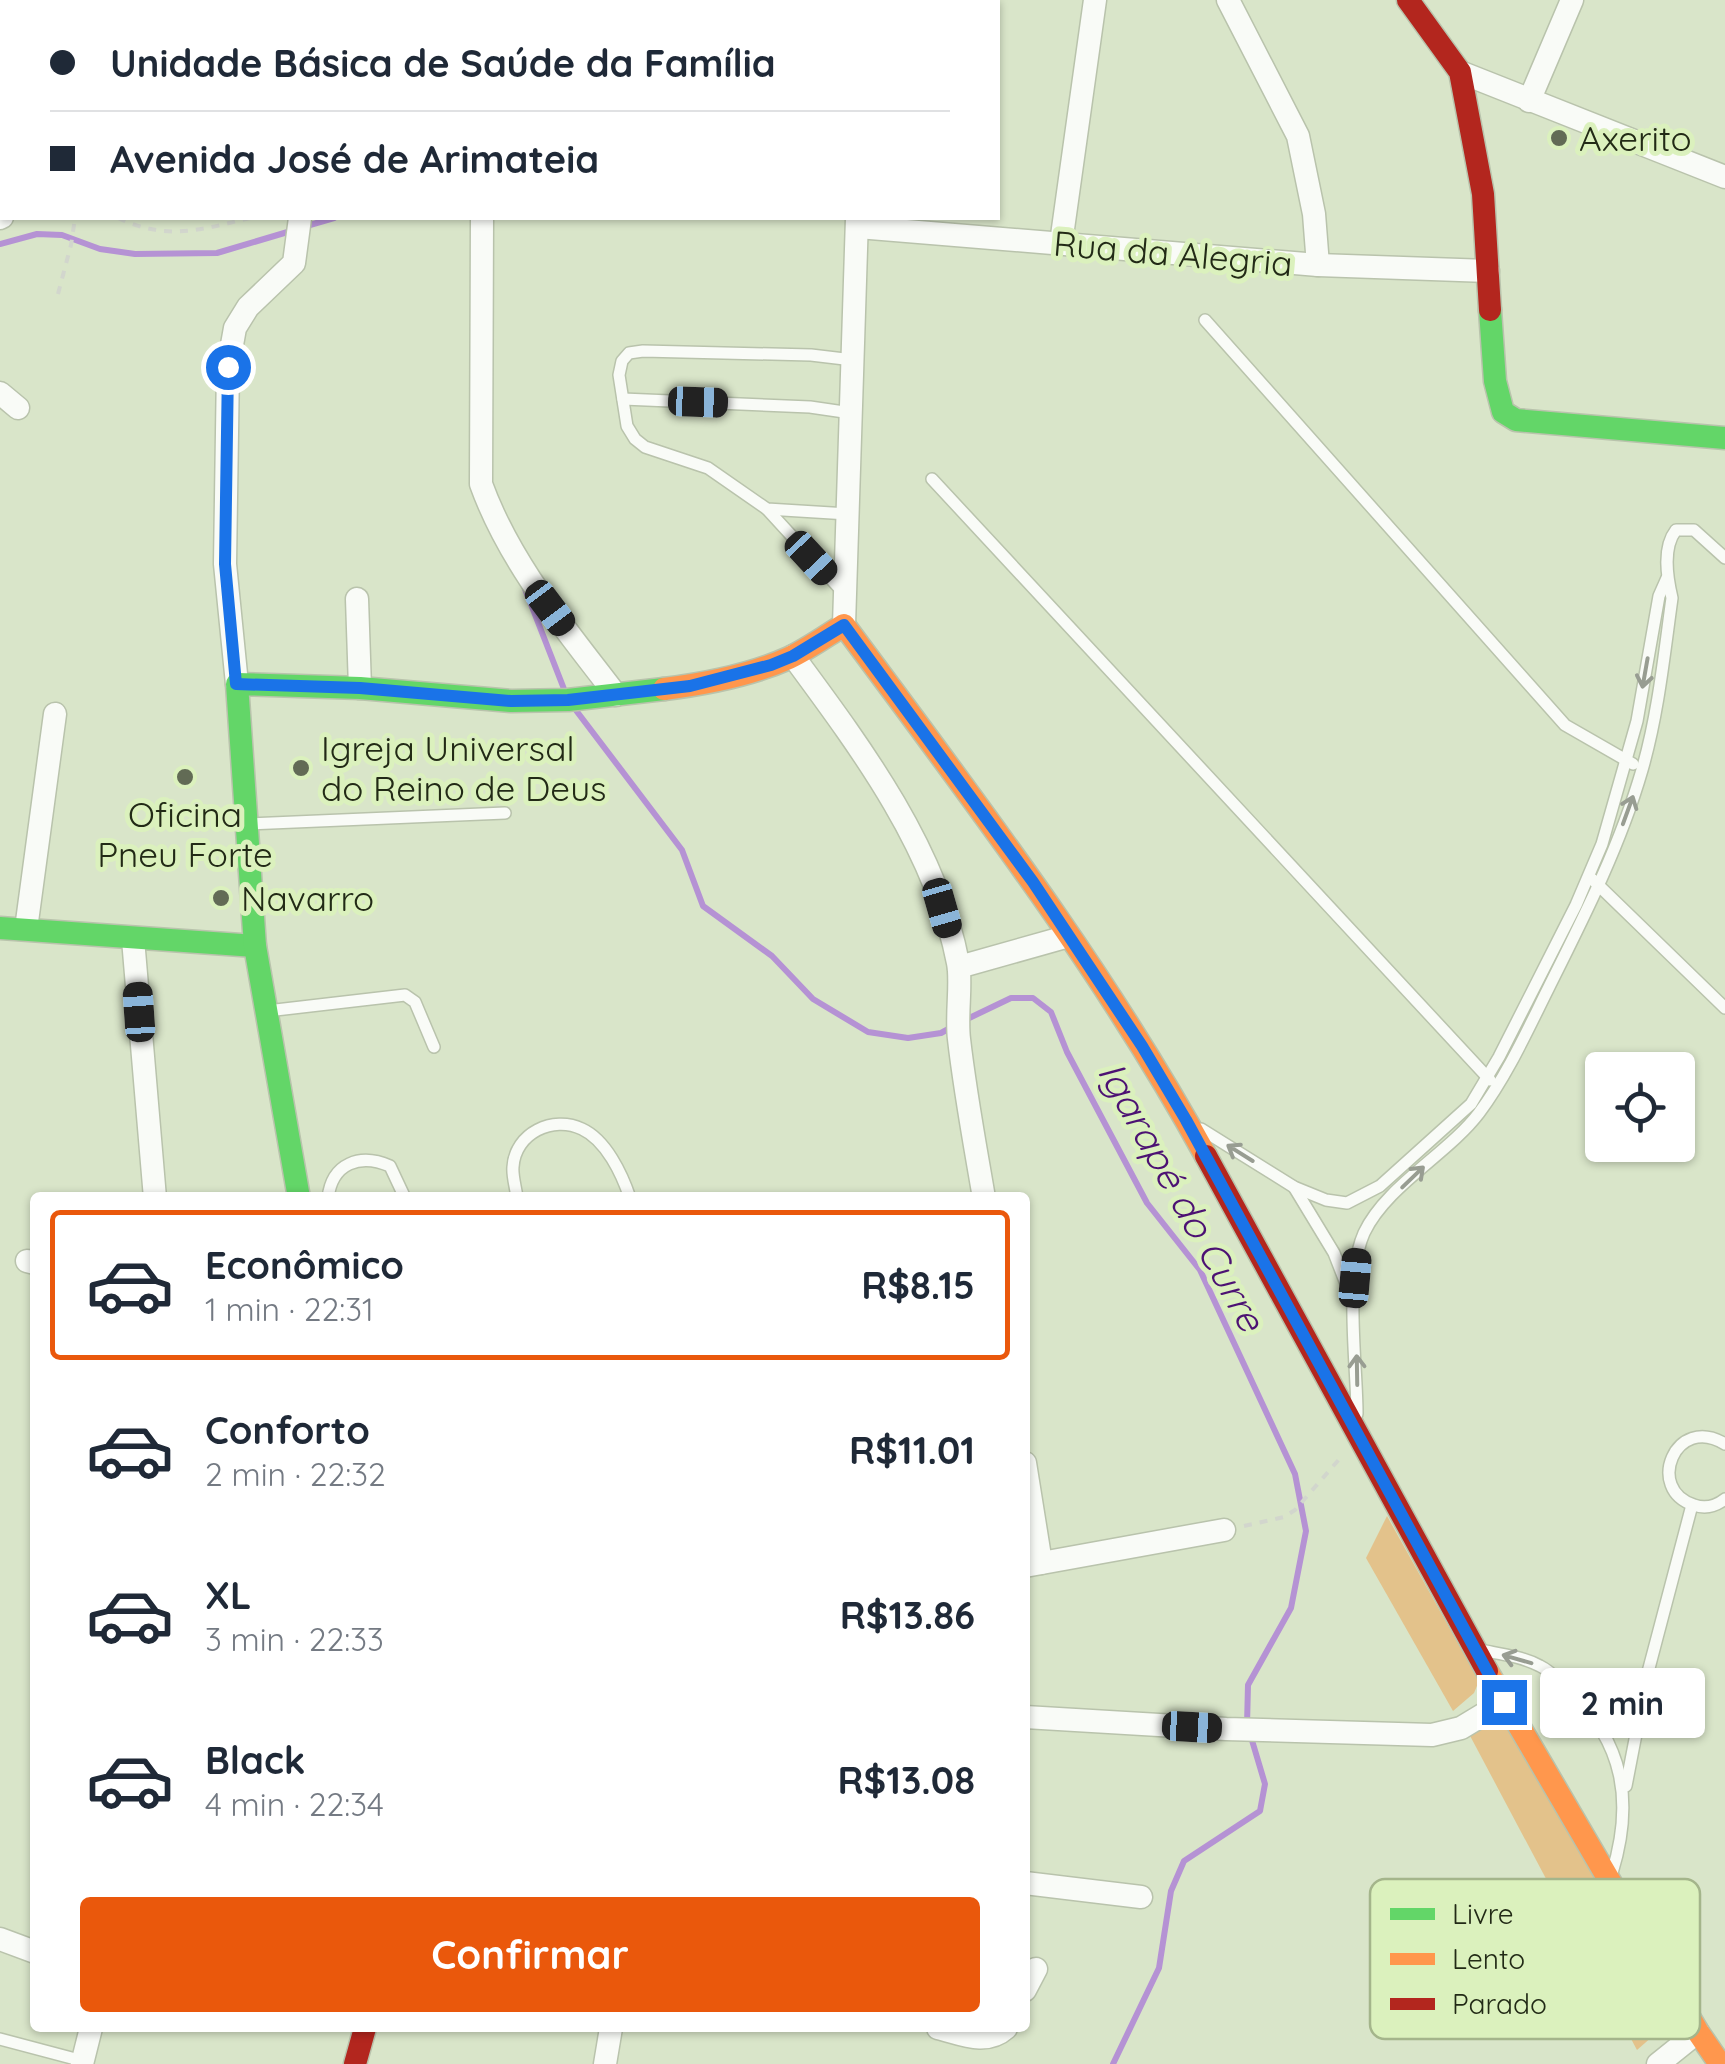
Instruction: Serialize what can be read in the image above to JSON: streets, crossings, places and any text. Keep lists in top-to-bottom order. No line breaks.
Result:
{"streets":{"street":["Rua da Alegria"]},"water":["Igarapé do Curre"],"places":["Axerito","Igreja Universal do Reino de Deus","Oficina Pneu Forte","Navarro"],"legend":["Livre","Lento","Parado"],"page":{"banner":["Unidade Básica de Saúde da Família","Avenida José de Arimateia"],"list":[{"name":"Econômico","note":"1 min · 22:31","value":"R$8.15"},{"name":"Conforto","note":"2 min · 22:32","value":"R$11.01"},{"name":"XL","note":"3 min · 22:33","value":"R$13.86"},{"name":"Black","note":"4 min · 22:34","value":"R$13.08"}],"bubble":"2 min","buttons":"Confirmar"}}
